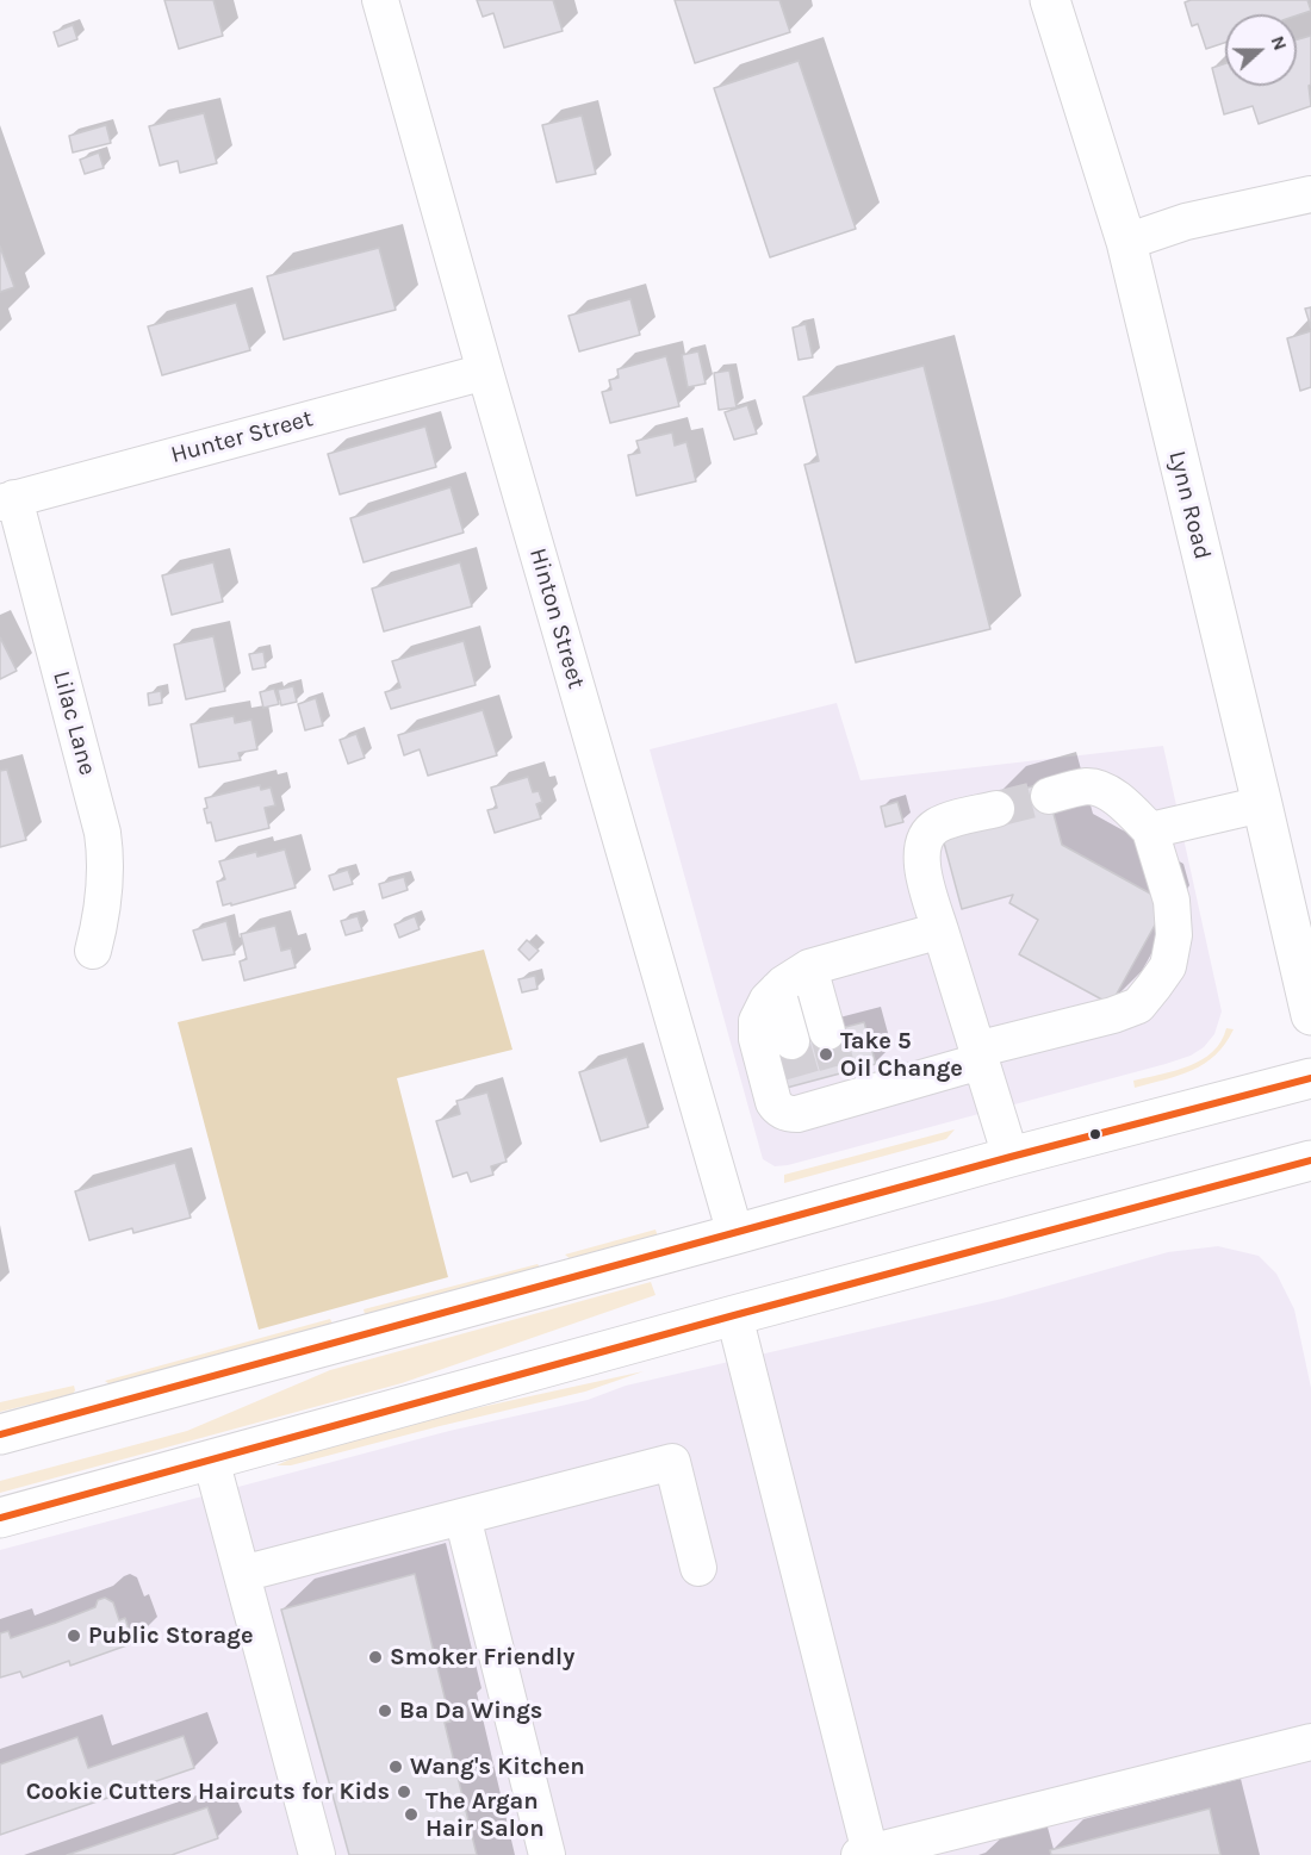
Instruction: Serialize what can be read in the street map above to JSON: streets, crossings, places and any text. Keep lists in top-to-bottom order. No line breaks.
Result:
{"streets":{"main road":["Lynn Road"],"street":["Hunter Street","Hinton Street","Lilac Lane"]},"crossings":[["Hunter Street","Hinton Street"],["Hunter Street","Lilac Lane"]],"places":["Take 5 Oil Change","Public Storage","Smoker Friendly","Ba Da Wings","Wang's Kitchen","Cookie Cutters Haircuts for Kids","The Argan Hair Salon"],"north":"right"}
